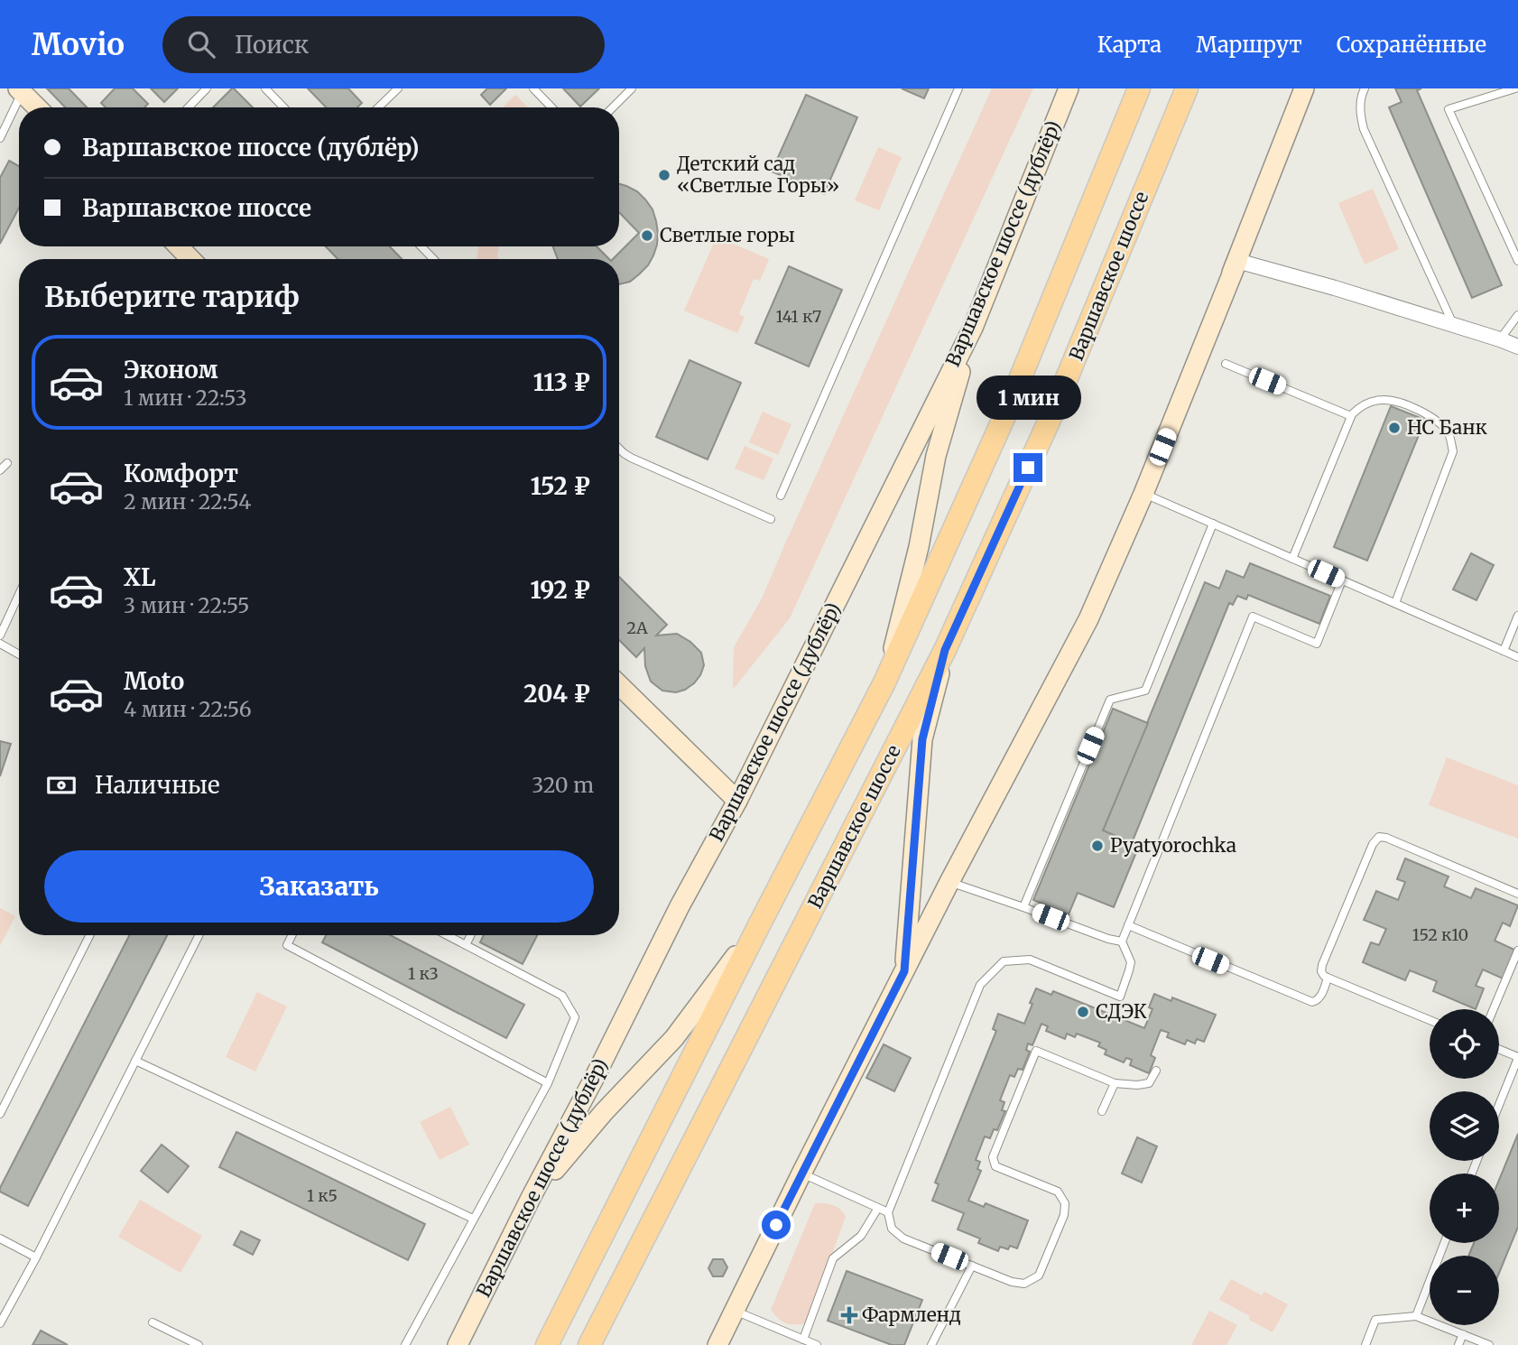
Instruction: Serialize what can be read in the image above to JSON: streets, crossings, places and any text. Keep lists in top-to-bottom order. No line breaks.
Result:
{"streets":{"main road":["Варшавское шоссе (дублёр)","Варшавское шоссе"]},"places":{"other":["Детский сад «Светлые Горы»","Светлые горы","НС Банк","Pyatyorochka","СДЭК"],"health":["Фармленд"]},"house_numbers":["141 к7","2А","152 к10","1 к3","1 к5"],"page":{"header":"Movio","search":"Поиск","nav":["Карта","Маршрут","Сохранённые"],"banner":["Варшавское шоссе (дублёр)","Варшавское шоссе"],"heading":"Выберите тариф","list":[{"name":"Эконом","note":"1 мин · 22:53","value":"113 ₽"},{"name":"Комфорт","note":"2 мин · 22:54","value":"152 ₽"},{"name":"XL","note":"3 мин · 22:55","value":"192 ₽"},{"name":"Moto","note":"4 мин · 22:56","value":"204 ₽"}],"bubble":"1 мин","pay":["Наличные","320 m"],"buttons":"Заказать","map_buttons":["+","−"]}}
